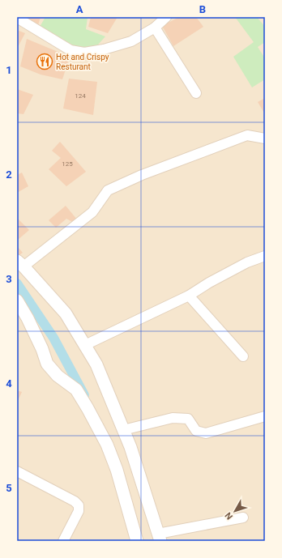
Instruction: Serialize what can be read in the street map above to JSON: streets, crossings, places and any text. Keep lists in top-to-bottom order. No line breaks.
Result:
{"places":{"restaurant":["Hot and Crispy Resturant"]},"house_numbers":["124","125"],"north":"bottom left","grid":{"columns":["A","B"],"rows":["1","2","3","4","5"]}}
